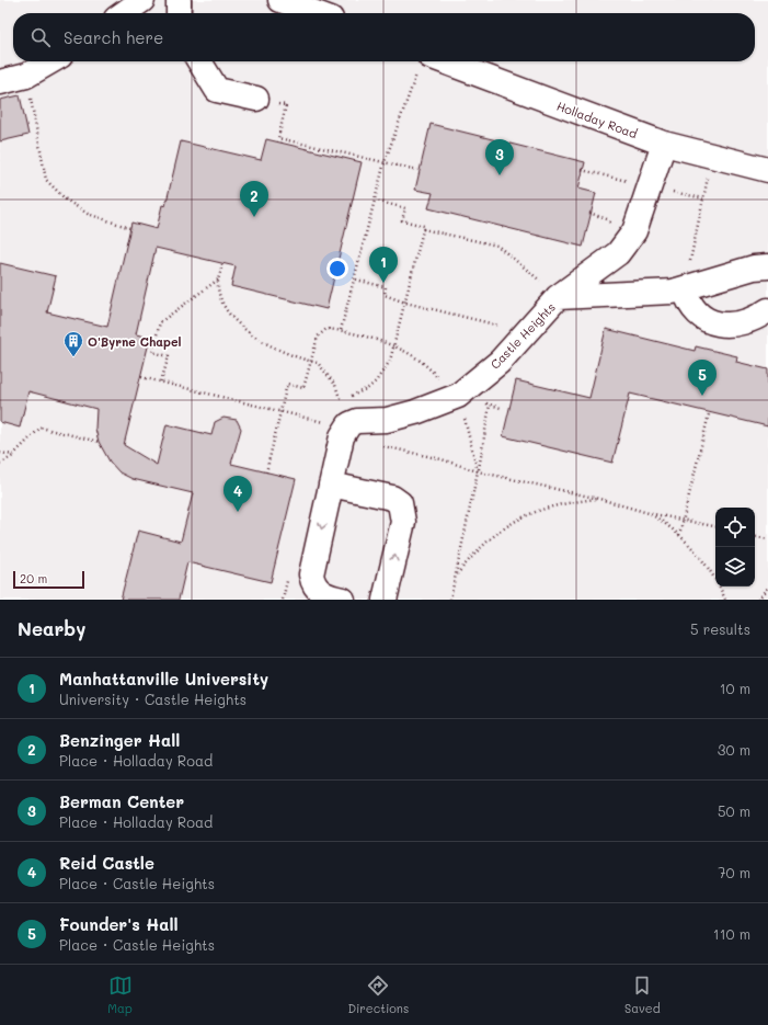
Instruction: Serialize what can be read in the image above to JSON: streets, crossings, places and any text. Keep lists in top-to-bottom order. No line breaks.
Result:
{"streets":{"street":["Holladay Road","Castle Heights"]},"places":{"building":["O'Byrne Chapel"]},"scale_bar":"20 m","page":{"search":"Search here","pins":["3","2","1","5","4"],"scale":"20 m","heading":["Nearby","5 results"],"list":[{"mark":"1","name":"Manhattanville University","note":"University · Castle Heights","value":"10 m"},{"mark":"2","name":"Benzinger Hall","note":"Place · Holladay Road","value":"30 m"},{"mark":"3","name":"Berman Center","note":"Place · Holladay Road","value":"50 m"},{"mark":"4","name":"Reid Castle","note":"Place · Castle Heights","value":"70 m"},{"mark":"5","name":"Founder's Hall","note":"Place · Castle Heights","value":"110 m"}],"nav":["Map","Directions","Saved"]}}
